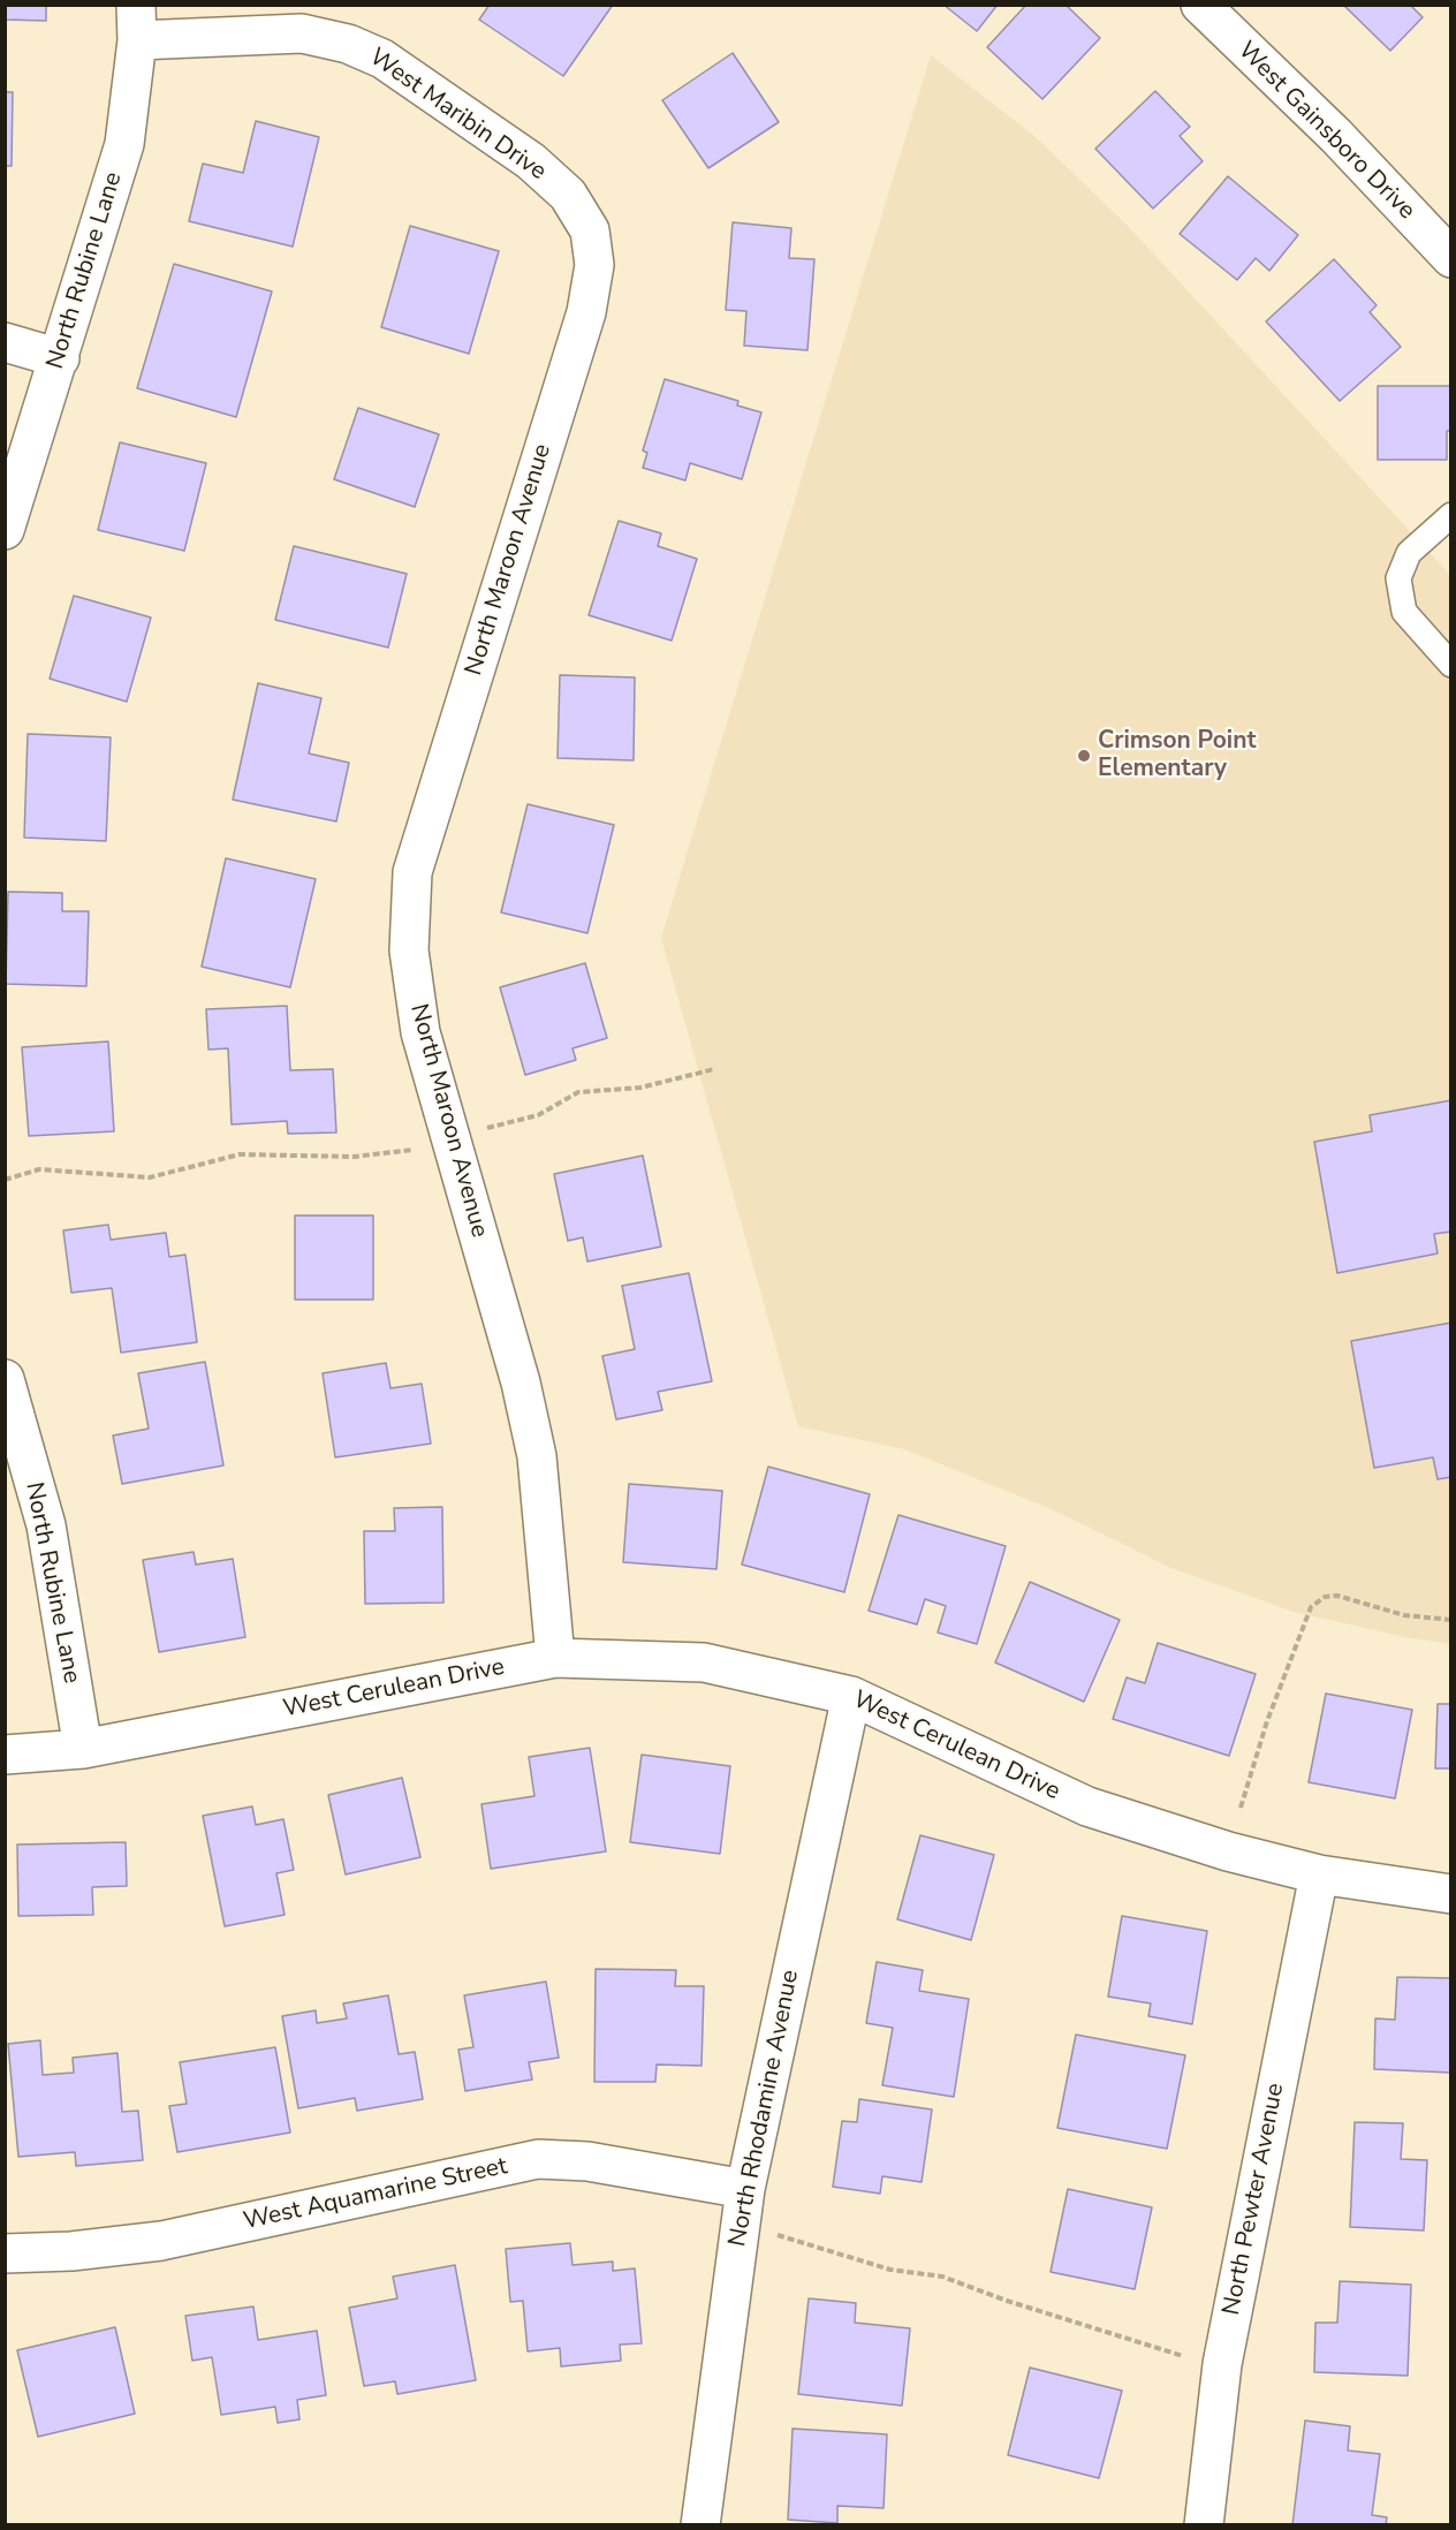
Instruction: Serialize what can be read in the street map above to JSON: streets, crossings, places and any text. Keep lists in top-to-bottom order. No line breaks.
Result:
{"streets":{"street":["West Maribin Drive","West Gainsboro Drive","North Rubine Lane","North Maroon Avenue","West Cerulean Drive","North Rhodamine Avenue","West Aquamarine Street","North Pewter Avenue"]},"crossings":[["West Maribin Drive","North Rubine Lane"],["West Maribin Drive","North Maroon Avenue"],["North Rubine Lane","West Cerulean Drive"],["North Maroon Avenue","West Cerulean Drive"],["West Cerulean Drive","North Rhodamine Avenue"],["West Cerulean Drive","North Pewter Avenue"],["North Rhodamine Avenue","West Aquamarine Street"]],"places":["Crimson Point Elementary"]}
